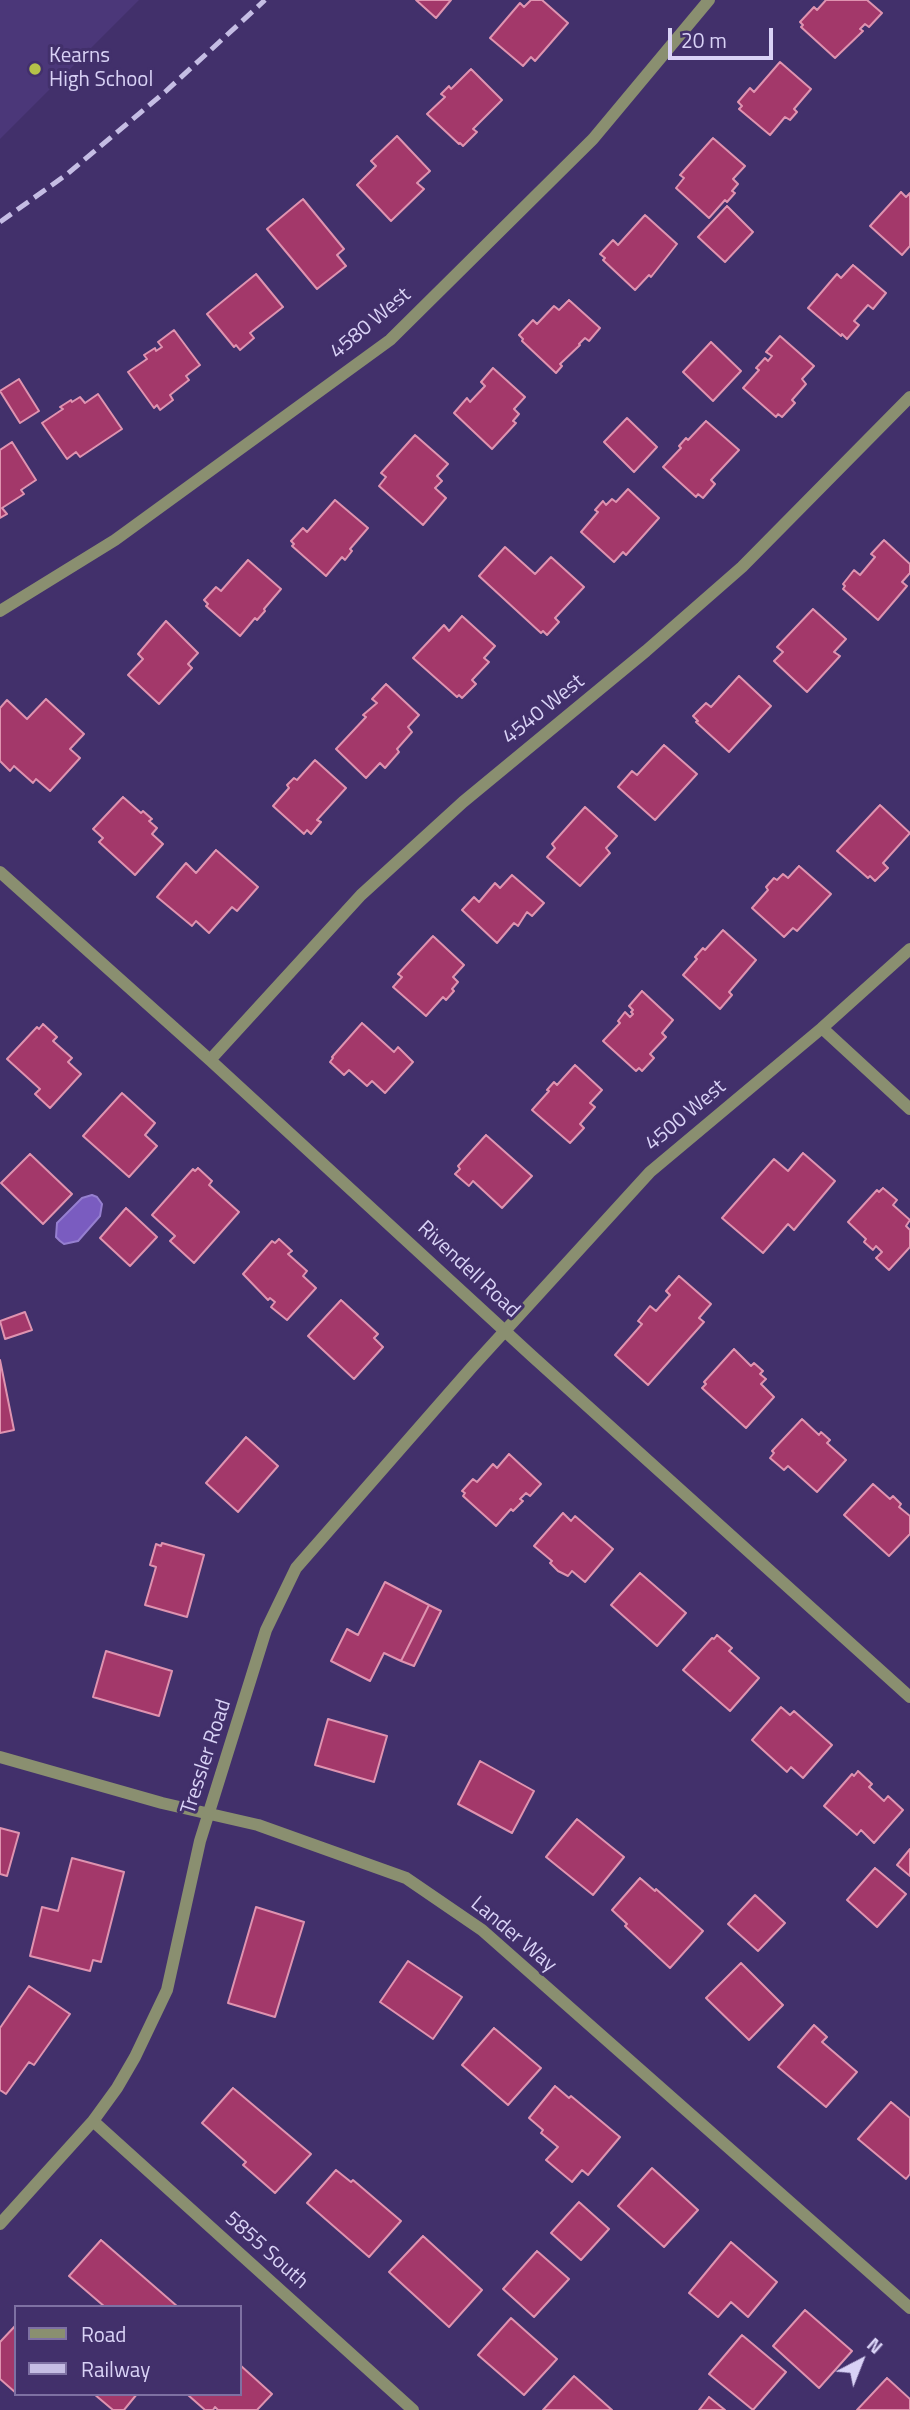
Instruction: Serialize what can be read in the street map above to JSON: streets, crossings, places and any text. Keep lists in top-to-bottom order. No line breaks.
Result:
{"streets":{"street":["4580 West","4540 West","4500 West","Rivendell Road","Tressler Road","Lander Way","5855 South"]},"crossings":[["4540 West","Rivendell Road"],["4500 West","Rivendell Road"],["4500 West","Tressler Road"],["Rivendell Road","Tressler Road"],["Tressler Road","Lander Way"],["Tressler Road","5855 South"]],"places":["Kearns High School"],"legend":["Road","Railway"],"scale_bar":"20 m","north":"top right"}
